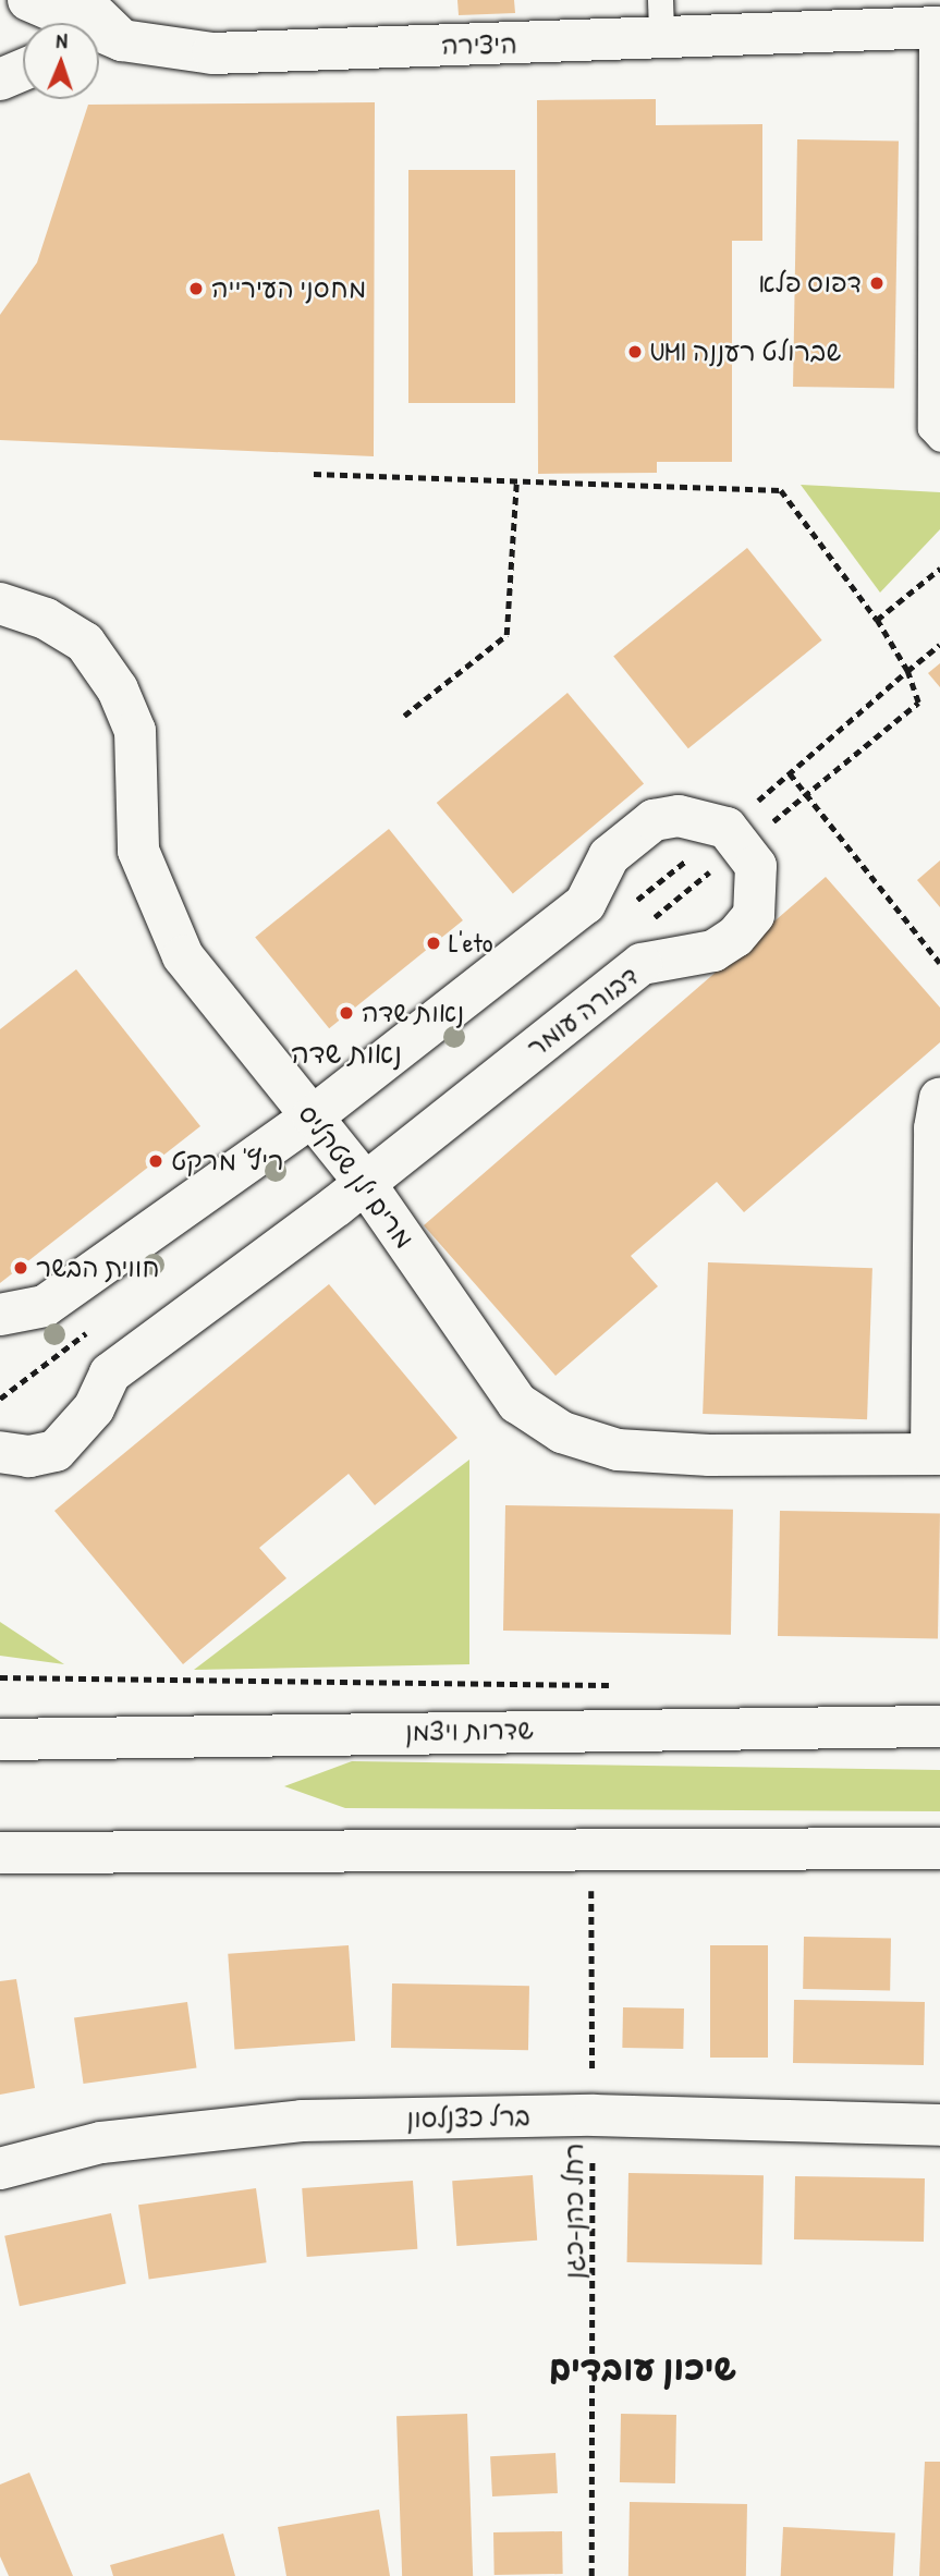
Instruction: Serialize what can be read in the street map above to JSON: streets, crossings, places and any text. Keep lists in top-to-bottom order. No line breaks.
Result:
{"streets":{"street":["היצירה","דבורה עומר","מרים ילן שטקליס","שדרות ויצמן","ברל כצנלסון"],"path":["רחל כהן-כגן"]},"crossings":[["דבורה עומר","מרים ילן שטקליס"],["ברל כצנלסון","רחל כהן-כגן"]],"districts":["נאות שדה","שיכון עובדים"],"places":["דפוס פלא","מחסני העירייה","UMI שברולט רעננה","L'eto","נאות שדה","ריץ' מרקט","חווית הבשר"],"north":"top"}
